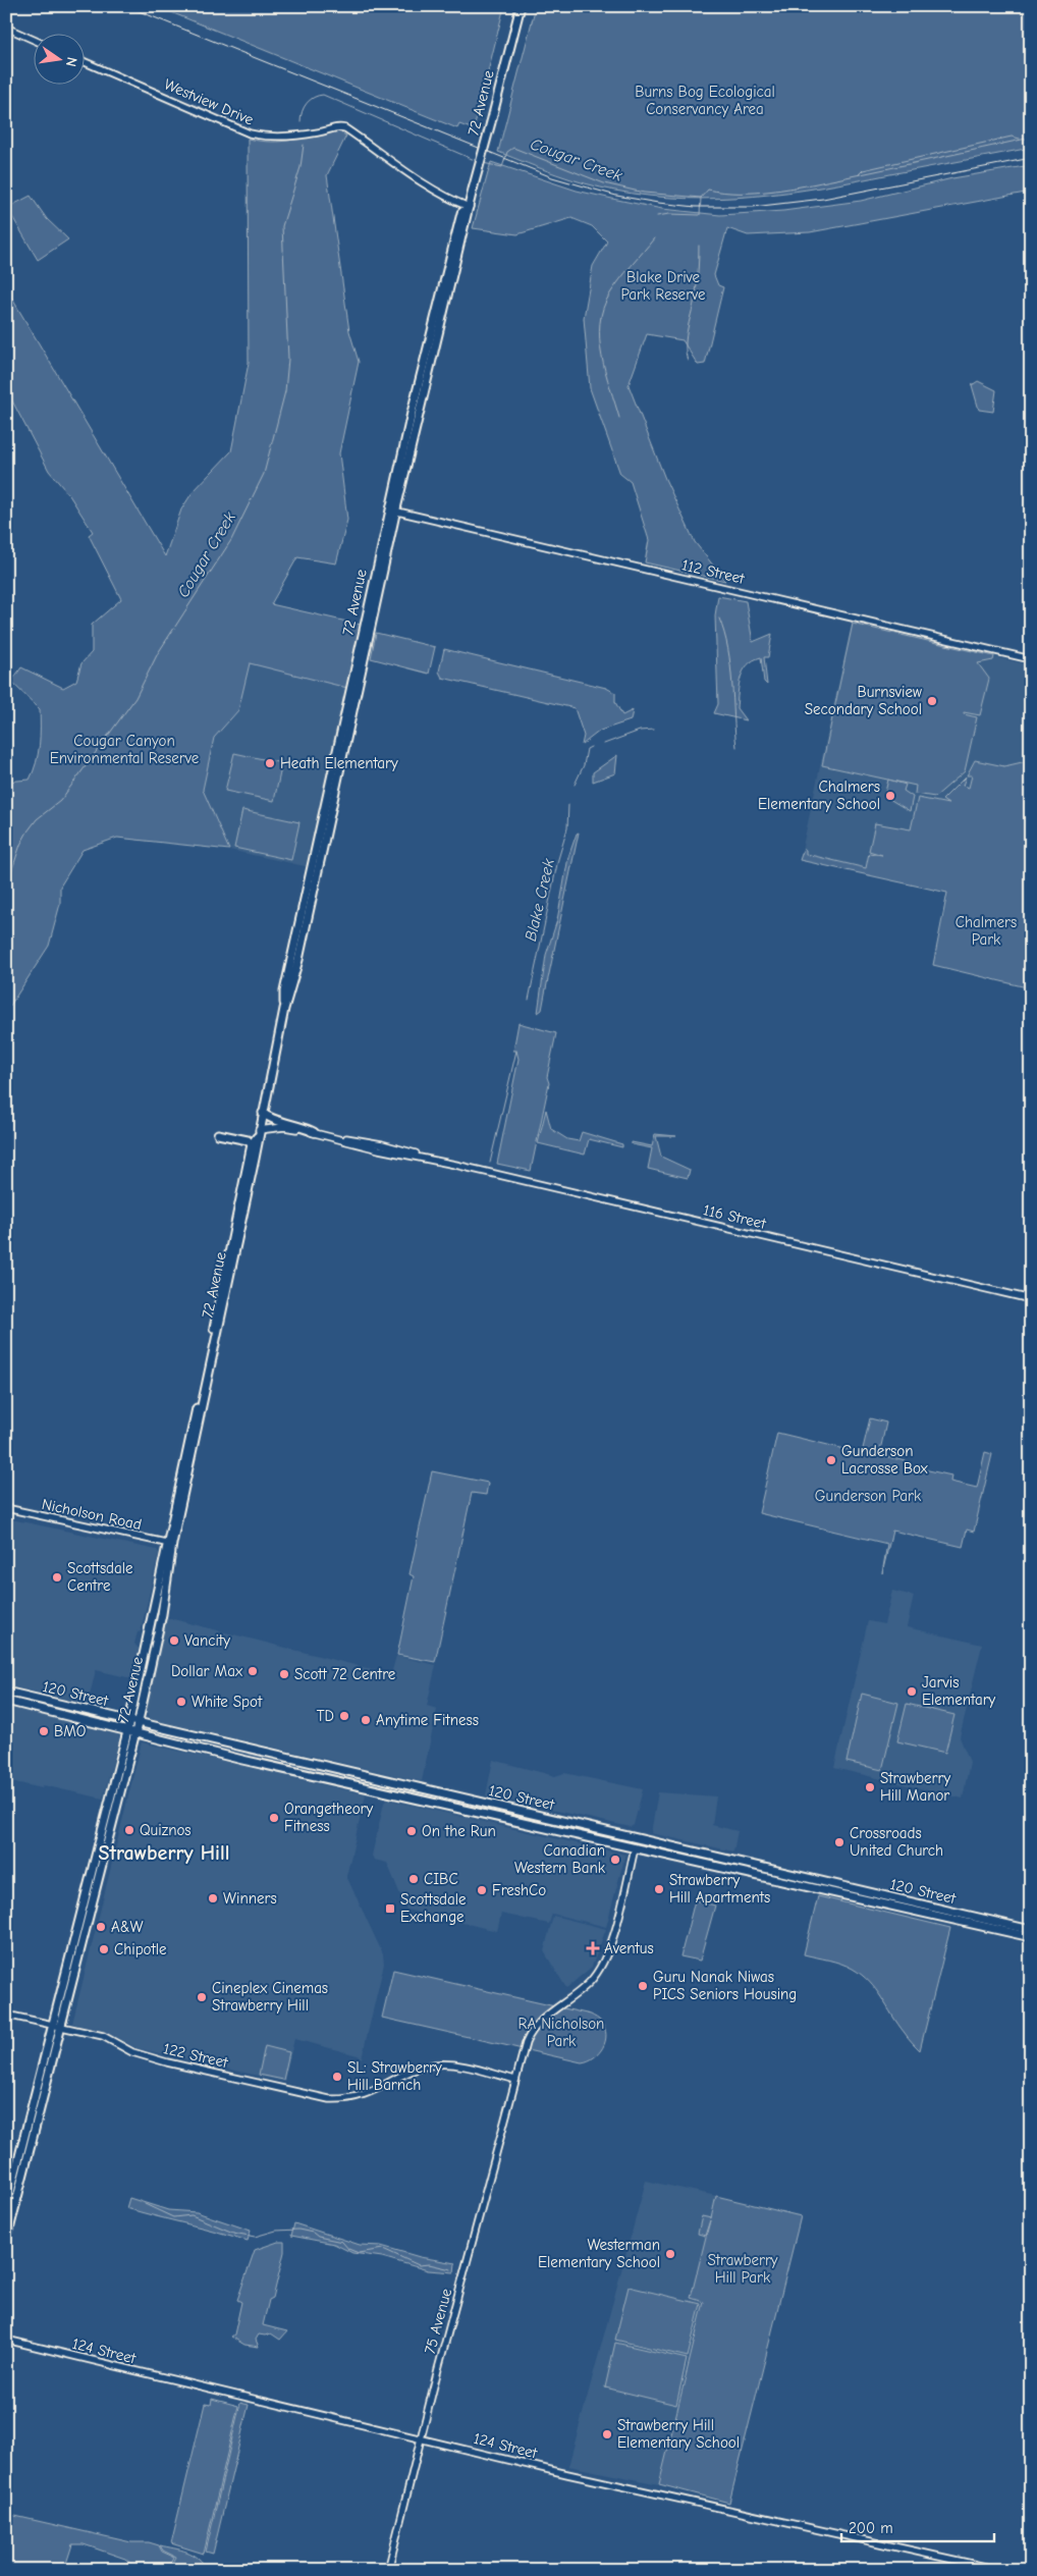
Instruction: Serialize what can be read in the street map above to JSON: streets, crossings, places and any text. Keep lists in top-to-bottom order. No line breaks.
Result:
{"streets":{"main road":["72 Avenue","120 Street"],"street":["Westview Drive","112 Street","116 Street","Nicholson Road","122 Street","75 Avenue","124 Street"]},"crossings":[["Westview Drive","72 Avenue"],["72 Avenue","112 Street"],["72 Avenue","116 Street"],["72 Avenue","Nicholson Road"],["72 Avenue","120 Street"],["72 Avenue","122 Street"],["120 Street","75 Avenue"],["122 Street","75 Avenue"],["75 Avenue","124 Street"]],"districts":["Strawberry Hill"],"water":["Cougar Creek","Blake Creek"],"parks":["Burns Bog Ecological Conservancy Area","Blake Drive Park Reserve","Cougar Canyon Environmental Reserve","Chalmers Park","Gunderson Park","RA Nicholson Park","Strawberry Hill Park"],"places":{"other":["Burnsview Secondary School","Heath Elementary","Chalmers Elementary School","Gunderson Lacrosse Box","Scottsdale Centre","Vancity","Dollar Max","Scott 72 Centre","Jarvis Elementary","White Spot","TD","Anytime Fitness","BMO","Strawberry Hill Manor","Orangetheory Fitness","Quiznos","On the Run","Crossroads United Church","Canadian Western Bank","CIBC","Strawberry Hill Apartments","FreshCo","Winners","A&W","Chipotle","Guru Nanak Niwas PICS Seniors Housing","Cineplex Cinemas Strawberry Hill","SL: Strawberry Hill Barnch","Westerman Elementary School","Strawberry Hill Elementary School"],"transit":["Scottsdale Exchange"],"health":["Aventus"]},"scale_bar":"200 m","north":"right"}
